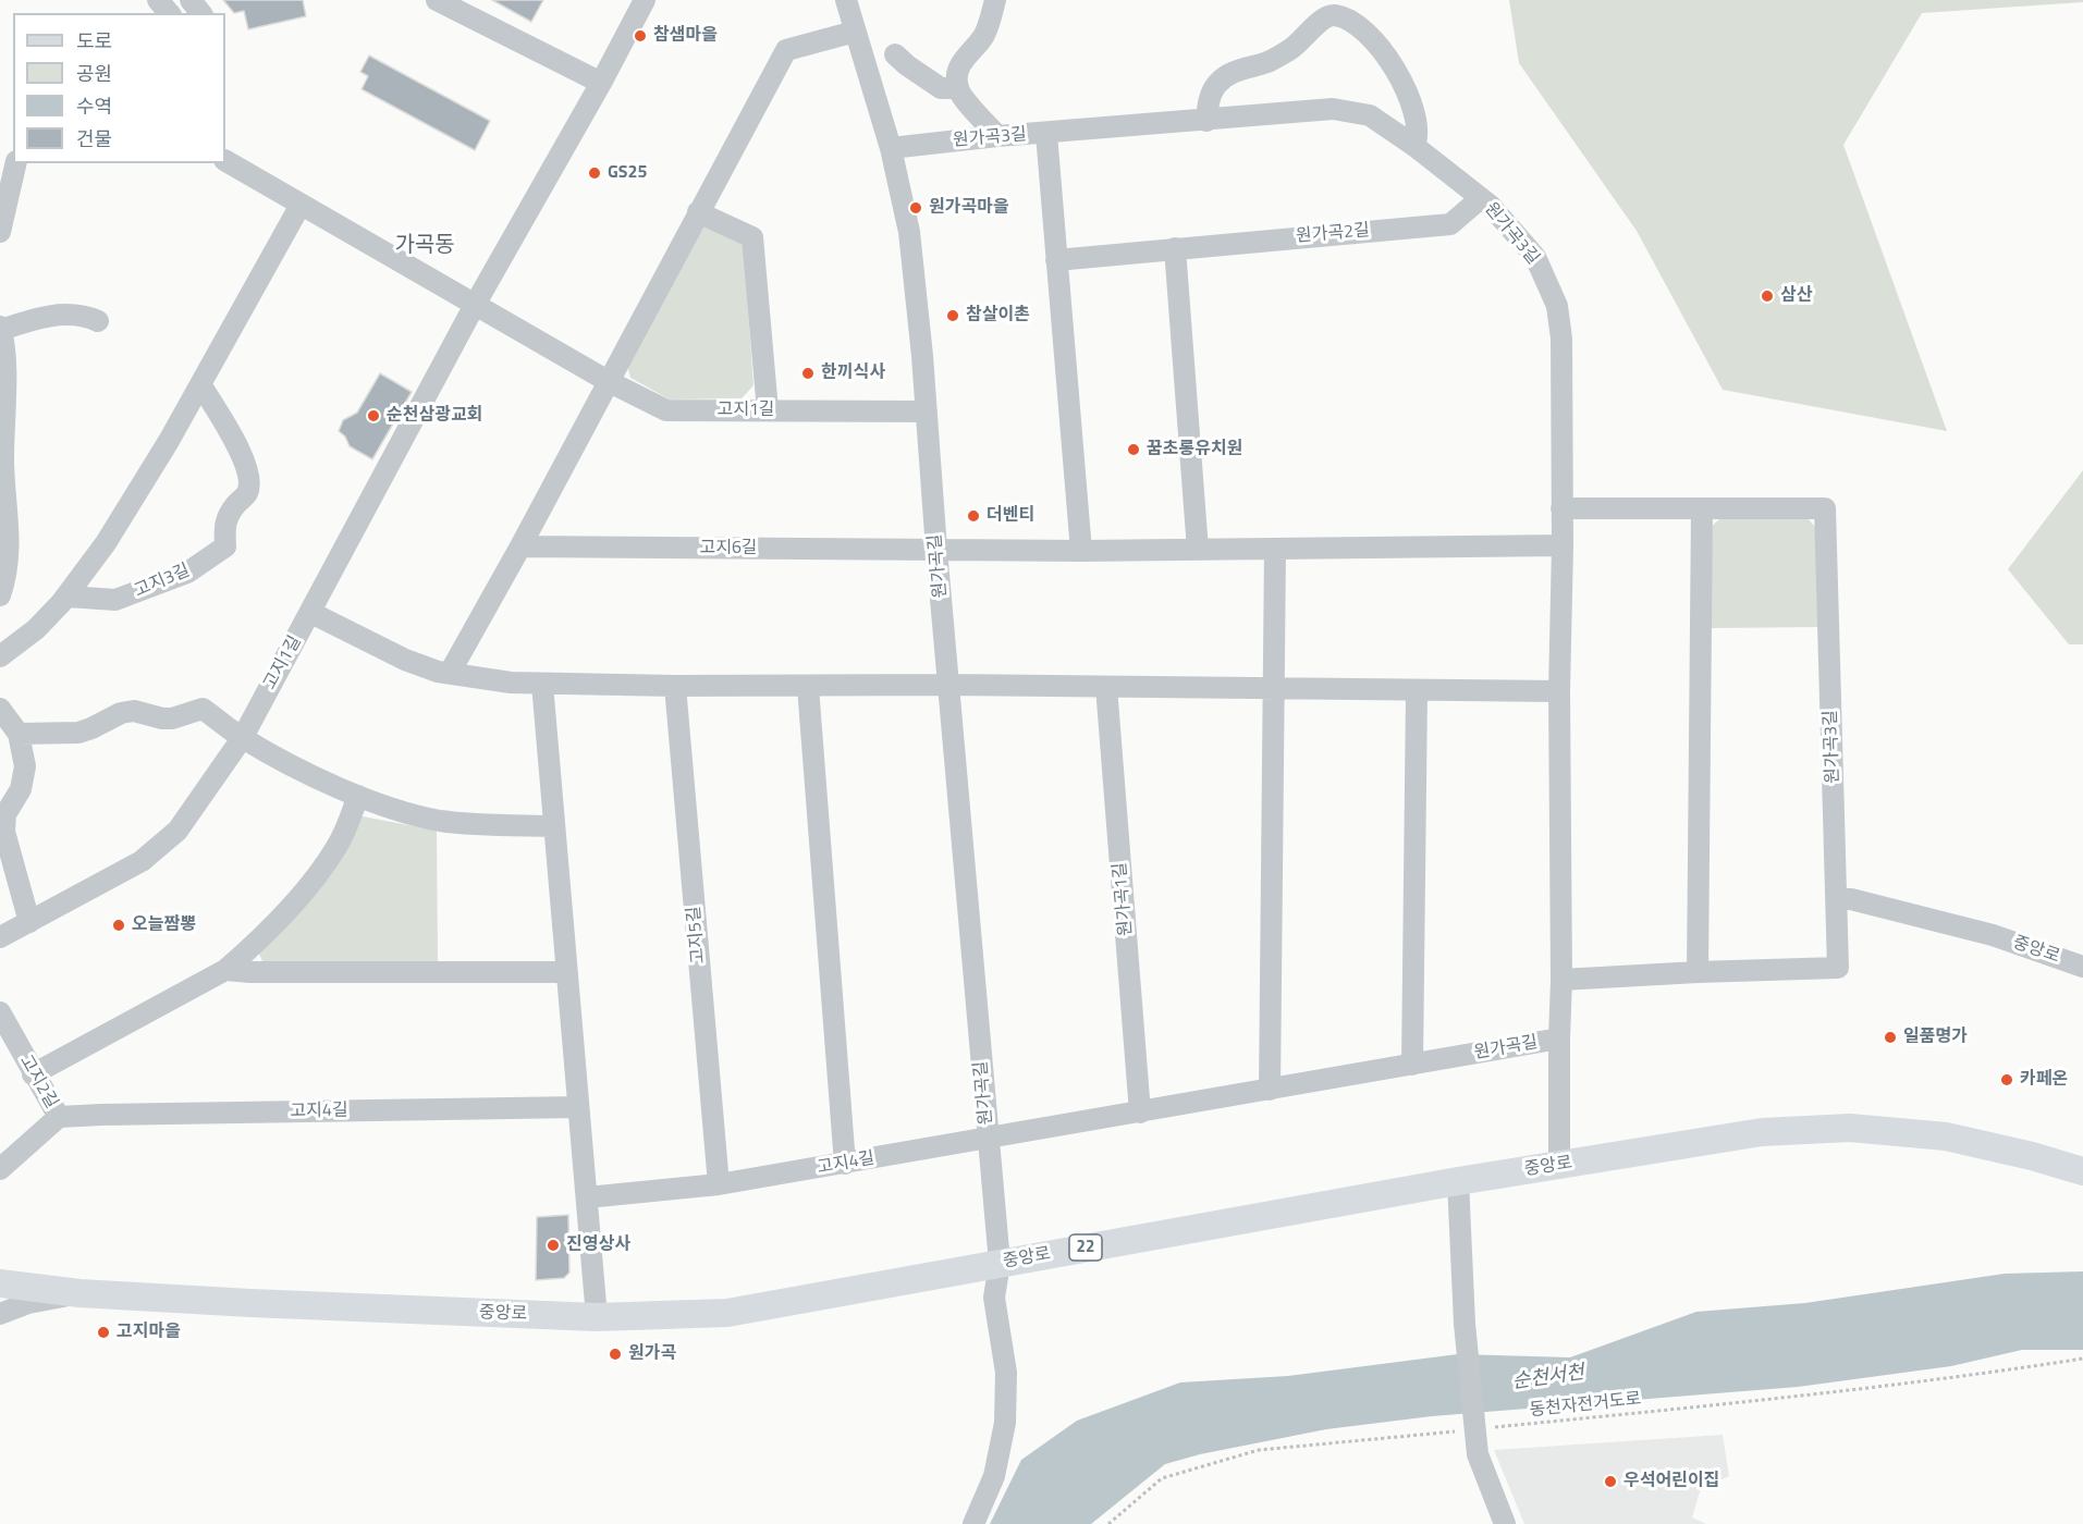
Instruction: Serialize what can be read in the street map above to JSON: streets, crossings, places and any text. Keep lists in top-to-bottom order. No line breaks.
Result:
{"streets":{"main road":["중앙로","22"],"street":["원가곡3길","원가곡2길","고지1길","고지6길","원가곡길","고지3길","원가곡1길","고지5길","고지2길","고지4길"],"path":["동천자전거도로"]},"crossings":[["원가곡3길","원가곡2길"],["원가곡3길","원가곡길"],["원가곡3길","중앙로"],["고지1길","원가곡길"],["고지6길","원가곡길"],["원가곡길","원가곡1길"],["원가곡길","중앙로"],["원가곡길","고지4길"],["고지5길","고지4길"],["고지2길","고지4길"]],"districts":["가곡동"],"water":["순천서천"],"places":["참샘마을","GS25","원가곡마을","삼산","참살이촌","한끼식사","순천삼광교회","꿈초롱유치원","더벤티","오늘짬뽕","일품명가","카페온","진영상사","고지마을","원가곡","우석어린이집"],"legend":["도로","공원","수역","건물"]}
